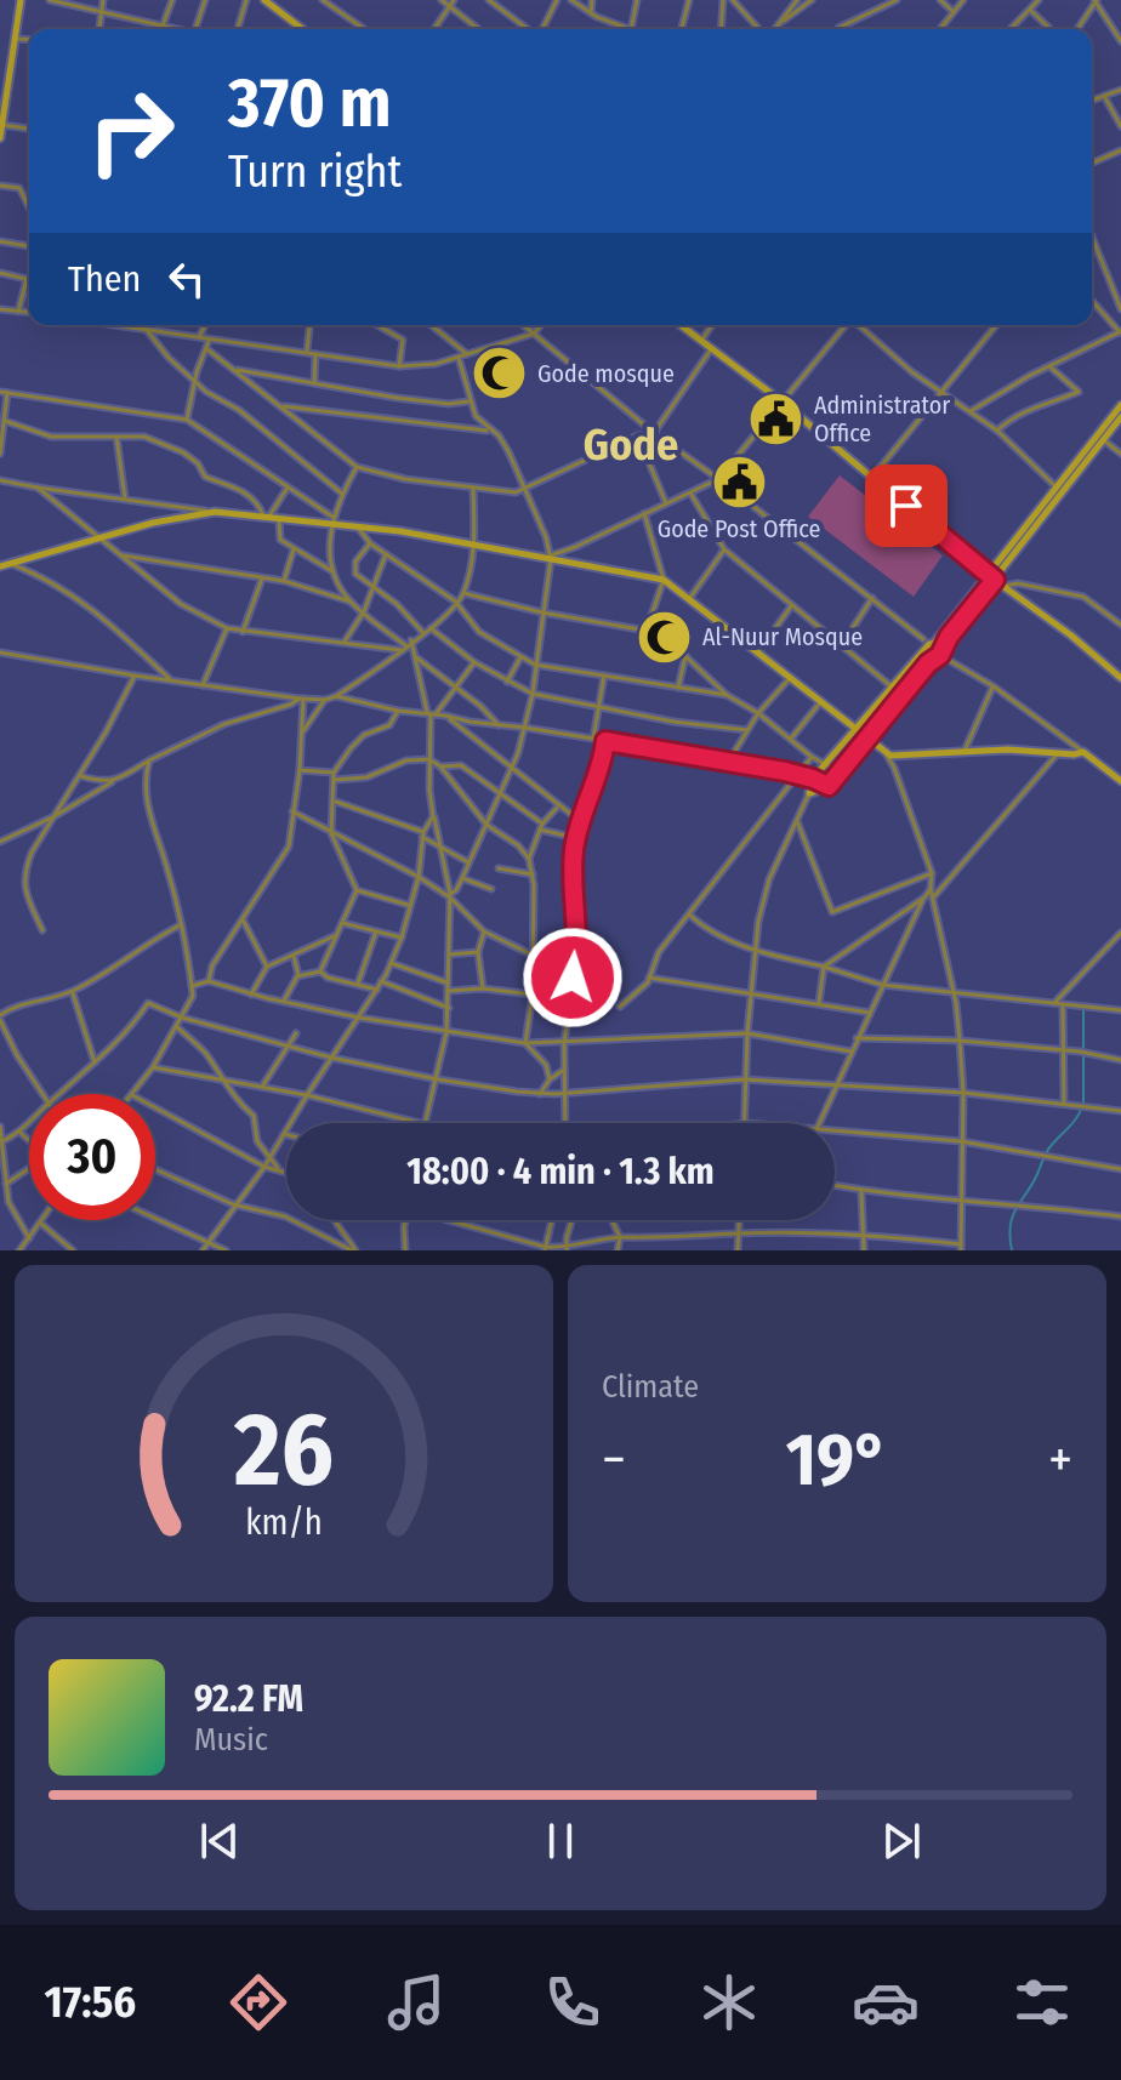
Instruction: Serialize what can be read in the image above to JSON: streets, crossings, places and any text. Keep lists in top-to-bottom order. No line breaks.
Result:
{"districts":["Gode"],"places":{"mosque":["Gode mosque","Al-Nuur Mosque"],"public building":["Administrator Office","Gode Post Office"]},"page":{"turn":["370 m","Turn right"],"then":"Then","limit":"30","trip":"18:00 · 4 min · 1.3 km","tile":"Climate","heat":["−","19°","+"],"song":["92.2 FM","Music"],"tabs":"17:56","gauge":["26","km/h"]}}
